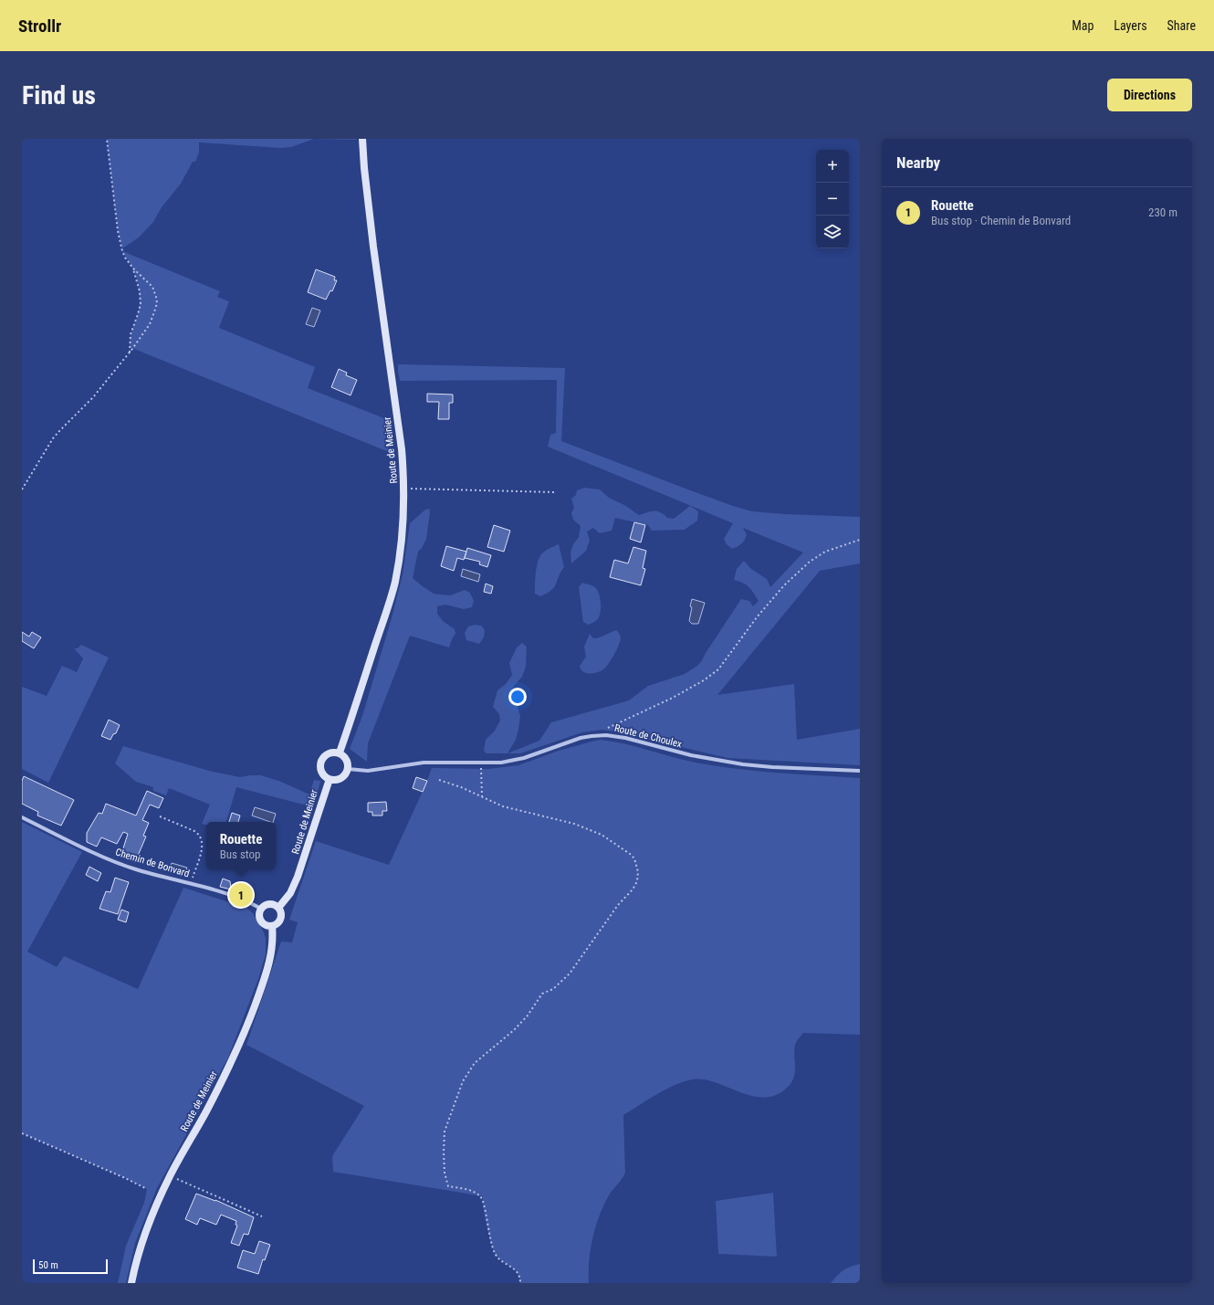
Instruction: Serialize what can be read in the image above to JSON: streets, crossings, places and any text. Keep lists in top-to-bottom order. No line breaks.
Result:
{"streets":{"street":["Route de Meinier","Route de Choulex","Chemin de Bonvard"]},"crossings":[["Route de Meinier","Route de Choulex"],["Route de Meinier","Chemin de Bonvard"]],"scale_bar":"50 m","page":{"header":"Strollr","nav":["Map","Layers","Share"],"buttons":"Directions","title":"Find us","heading":"Nearby","map_buttons":["+","−"],"list":[{"mark":"1","name":"Rouette","note":"Bus stop · Chemin de Bonvard","value":"230 m"}],"popup":["Rouette","Bus stop"],"pins":"1","scale":"50 m"}}
